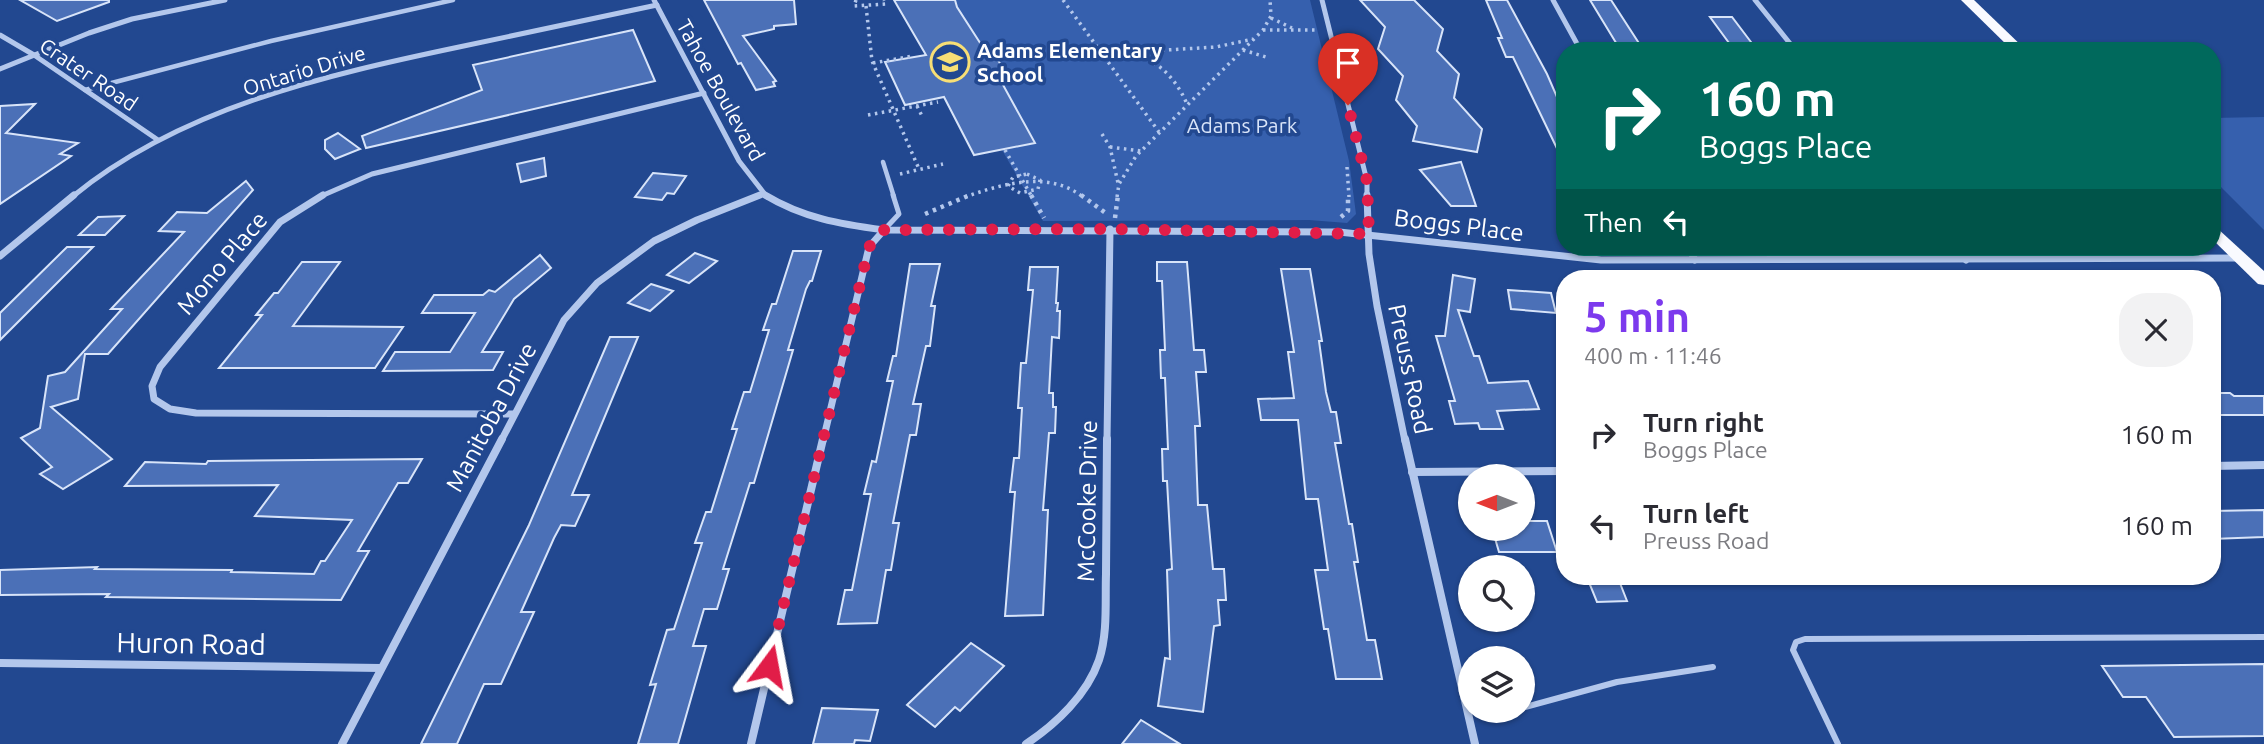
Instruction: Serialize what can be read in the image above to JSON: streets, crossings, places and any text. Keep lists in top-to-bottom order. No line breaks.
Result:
{"streets":{"street":["Ontario Drive","Crater Road","Tahoe Boulevard","Boggs Place","Mono Place","Preuss Road","Manitoba Drive","McCooke Drive","Huron Road"]},"crossings":[["Ontario Drive","Crater Road"],["Ontario Drive","Tahoe Boulevard"],["Tahoe Boulevard","Boggs Place"],["Tahoe Boulevard","Mono Place"],["Tahoe Boulevard","Manitoba Drive"],["Boggs Place","Preuss Road"],["Boggs Place","Manitoba Drive"],["Boggs Place","McCooke Drive"],["Mono Place","Manitoba Drive"],["Manitoba Drive","Huron Road"]],"parks":["Adams Park"],"places":{"school or university":["Adams Elementary School"]},"north":"left","page":{"turn":["160 m","Boggs Place"],"then":"Then","heading":["5 min","400 m · 11:46"],"list":[{"name":"Turn right","note":"Boggs Place","value":"160 m"},{"name":"Turn left","note":"Preuss Road","value":"160 m"}]}}
